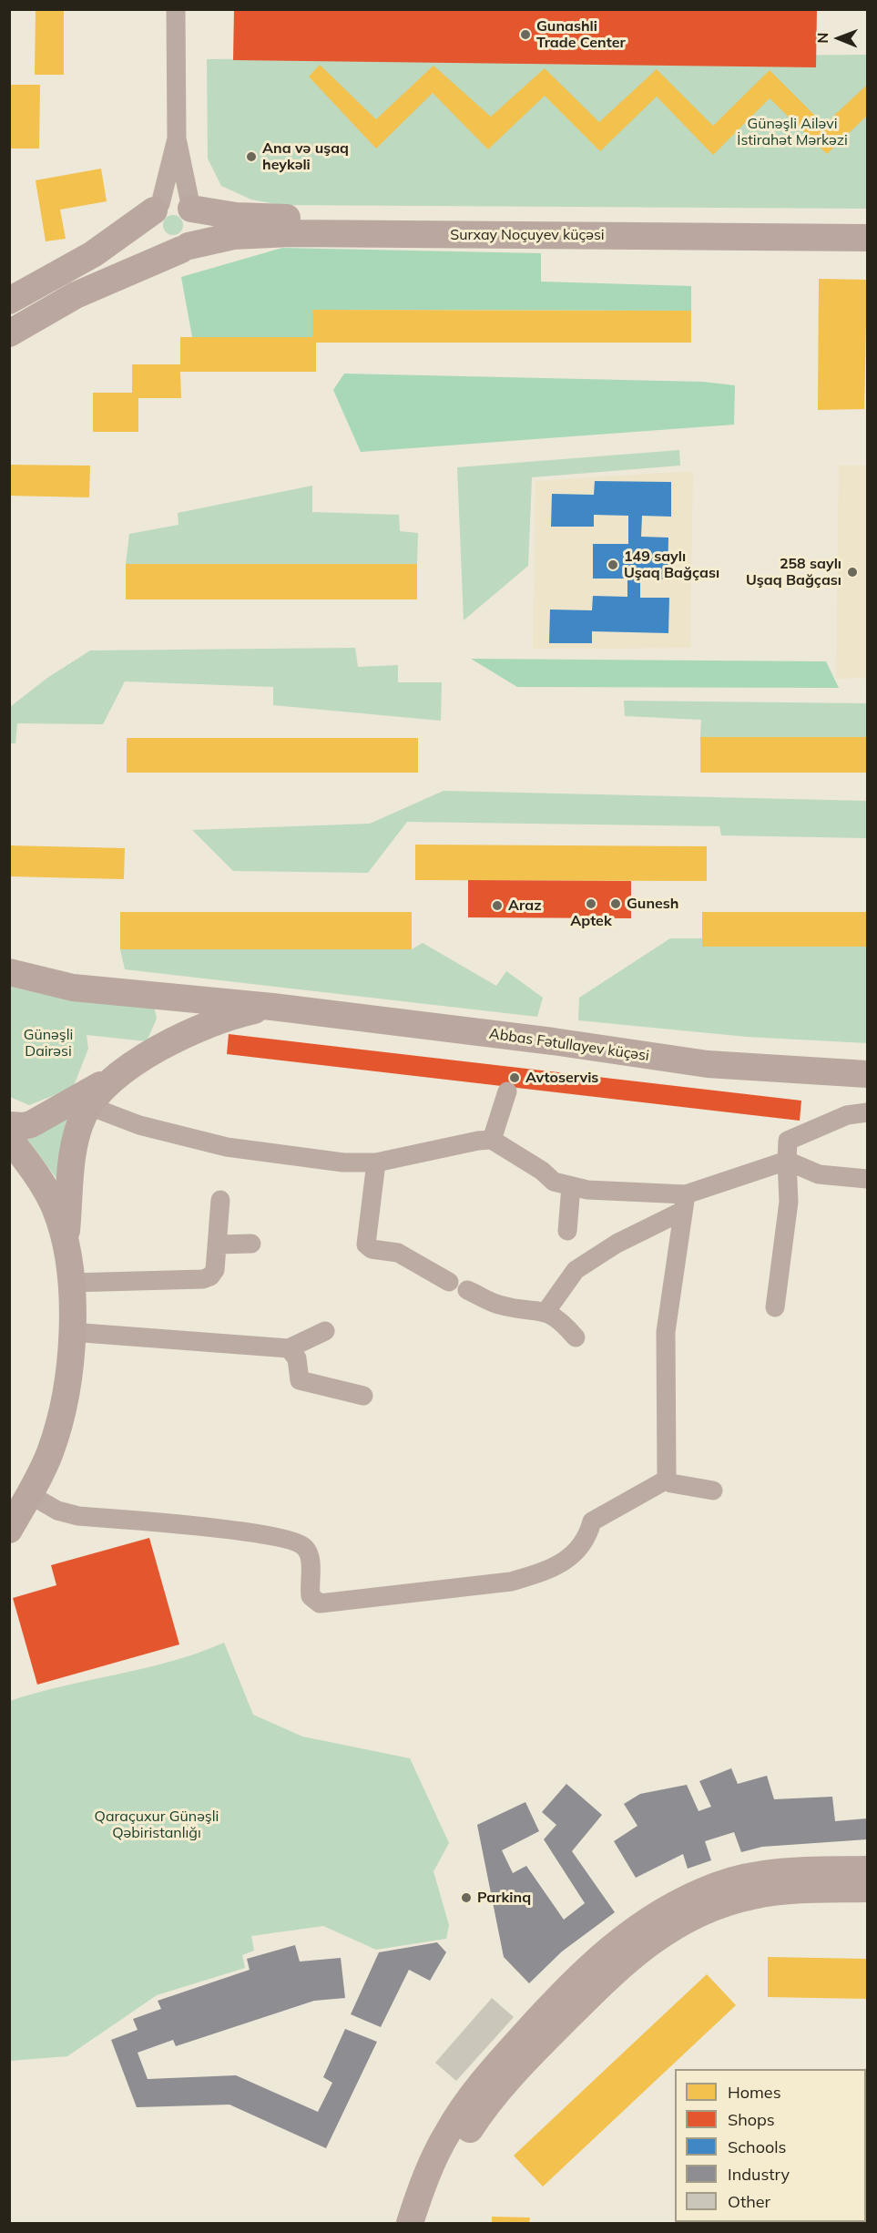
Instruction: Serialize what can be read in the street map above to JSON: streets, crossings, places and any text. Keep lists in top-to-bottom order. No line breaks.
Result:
{"streets":{"main road":["Surxay Noçuyev küçəsi","Abbas Fətullayev küçəsi"]},"parks":["Günəşli Ailəvi İstirahət Mərkəzi","Günəşli Dairəsi","Qaraçuxur Günəşli Qəbiristanlığı"],"places":["Gunashli Trade Center","Ana və uşaq heykəli","149 saylı Uşaq Bağçası","258 saylı Uşaq Bağçası","Aptek","Gunesh","Araz","Avtoservis","Parkinq"],"legend":["Homes","Shops","Schools","Industry","Other"],"north":"left"}
